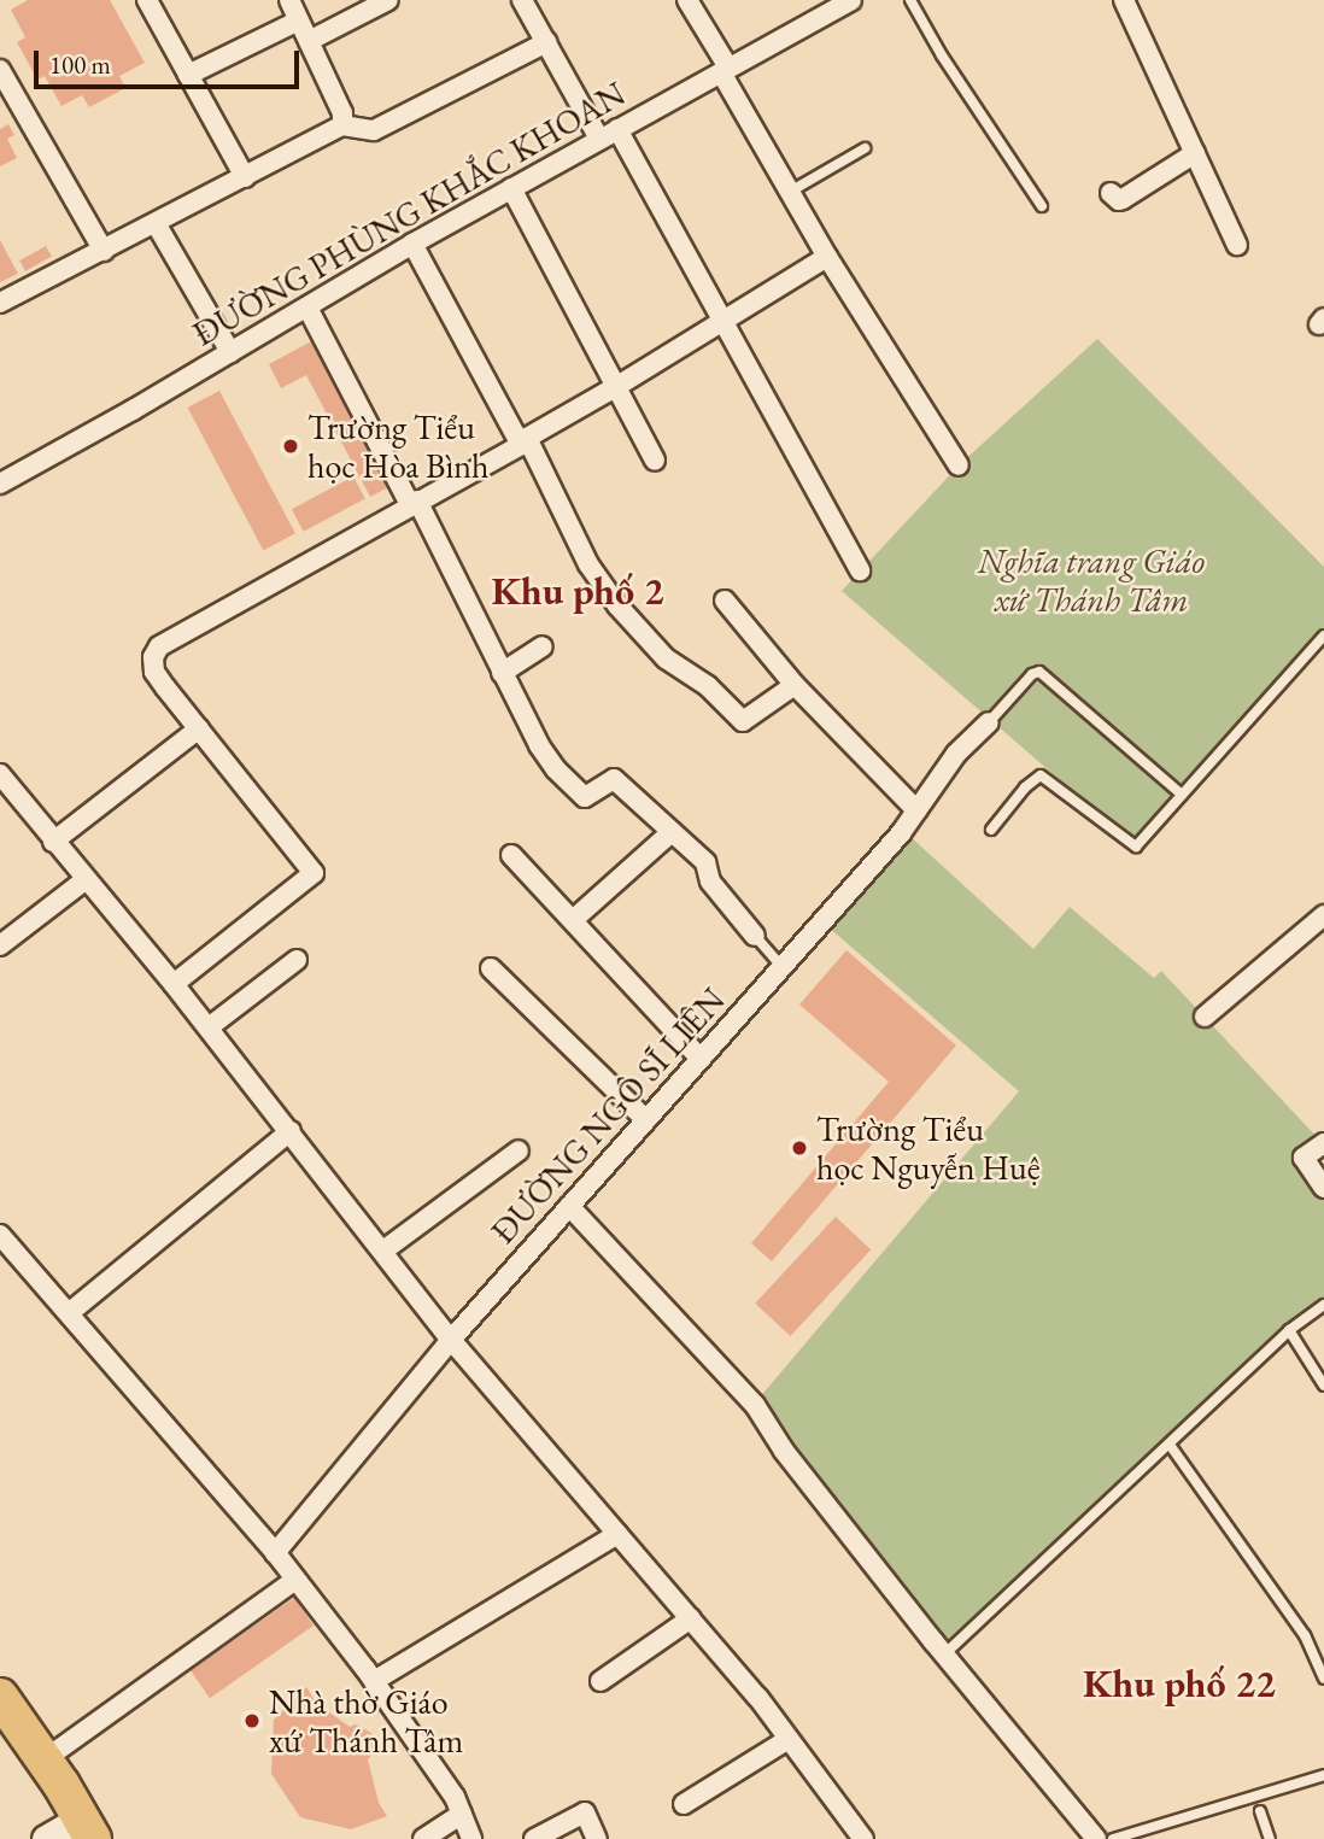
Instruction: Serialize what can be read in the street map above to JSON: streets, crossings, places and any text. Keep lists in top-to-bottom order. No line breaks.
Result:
{"streets":{"street":["ĐƯỜNG PHÙNG KHẮC KHOAN","ĐƯỜNG NGÔ SĨ LIÊN"]},"districts":["Khu phố 2","Khu phố 22"],"parks":["Nghĩa trang Giáo xứ Thánh Tâm"],"places":["Trường Tiểu học Hòa Bình","Trường Tiểu học Nguyễn Huệ","Nhà thờ Giáo xứ Thánh Tâm"],"scale_bar":"100 m"}
